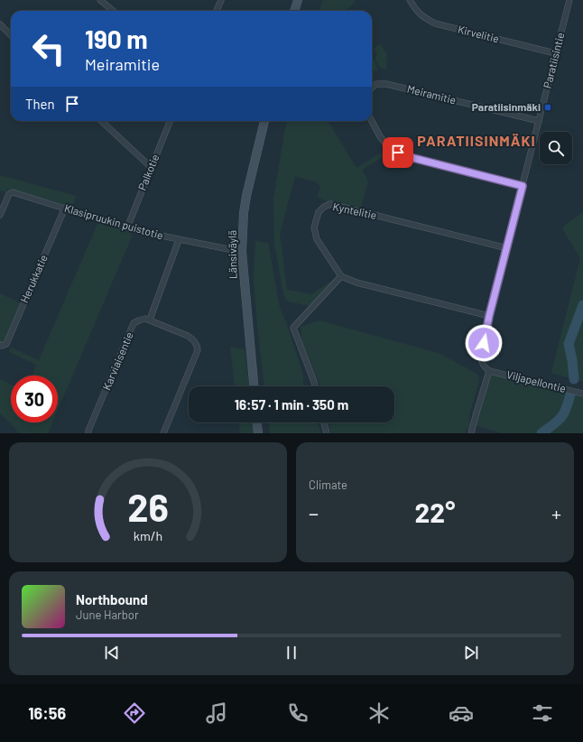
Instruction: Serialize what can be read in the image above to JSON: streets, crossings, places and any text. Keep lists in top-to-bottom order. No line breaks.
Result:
{"streets":{"main road":["Länsiväylä"],"street":["Kirvelitie","Paratiisintie","Meiramitie","Palkotie","Kyntelitie","Klasipruukin puistotie","Herukkatie","Karviaisentie","Viljapellontie"]},"crossings":[["Kirvelitie","Paratiisintie"],["Paratiisintie","Meiramitie"],["Paratiisintie","Kyntelitie"],["Paratiisintie","Viljapellontie"],["Palkotie","Klasipruukin puistotie"],["Klasipruukin puistotie","Länsiväylä"],["Klasipruukin puistotie","Herukkatie"]],"districts":["PARATIISINMÄKI"],"places":{"transit":["Paratiisinmäki"]},"page":{"turn":["190 m","Meiramitie"],"then":"Then","limit":"30","trip":"16:57 · 1 min · 350 m","tile":"Climate","heat":["−","22°","+"],"song":["Northbound","June Harbor"],"tabs":"16:56","gauge":["26","km/h"]}}
